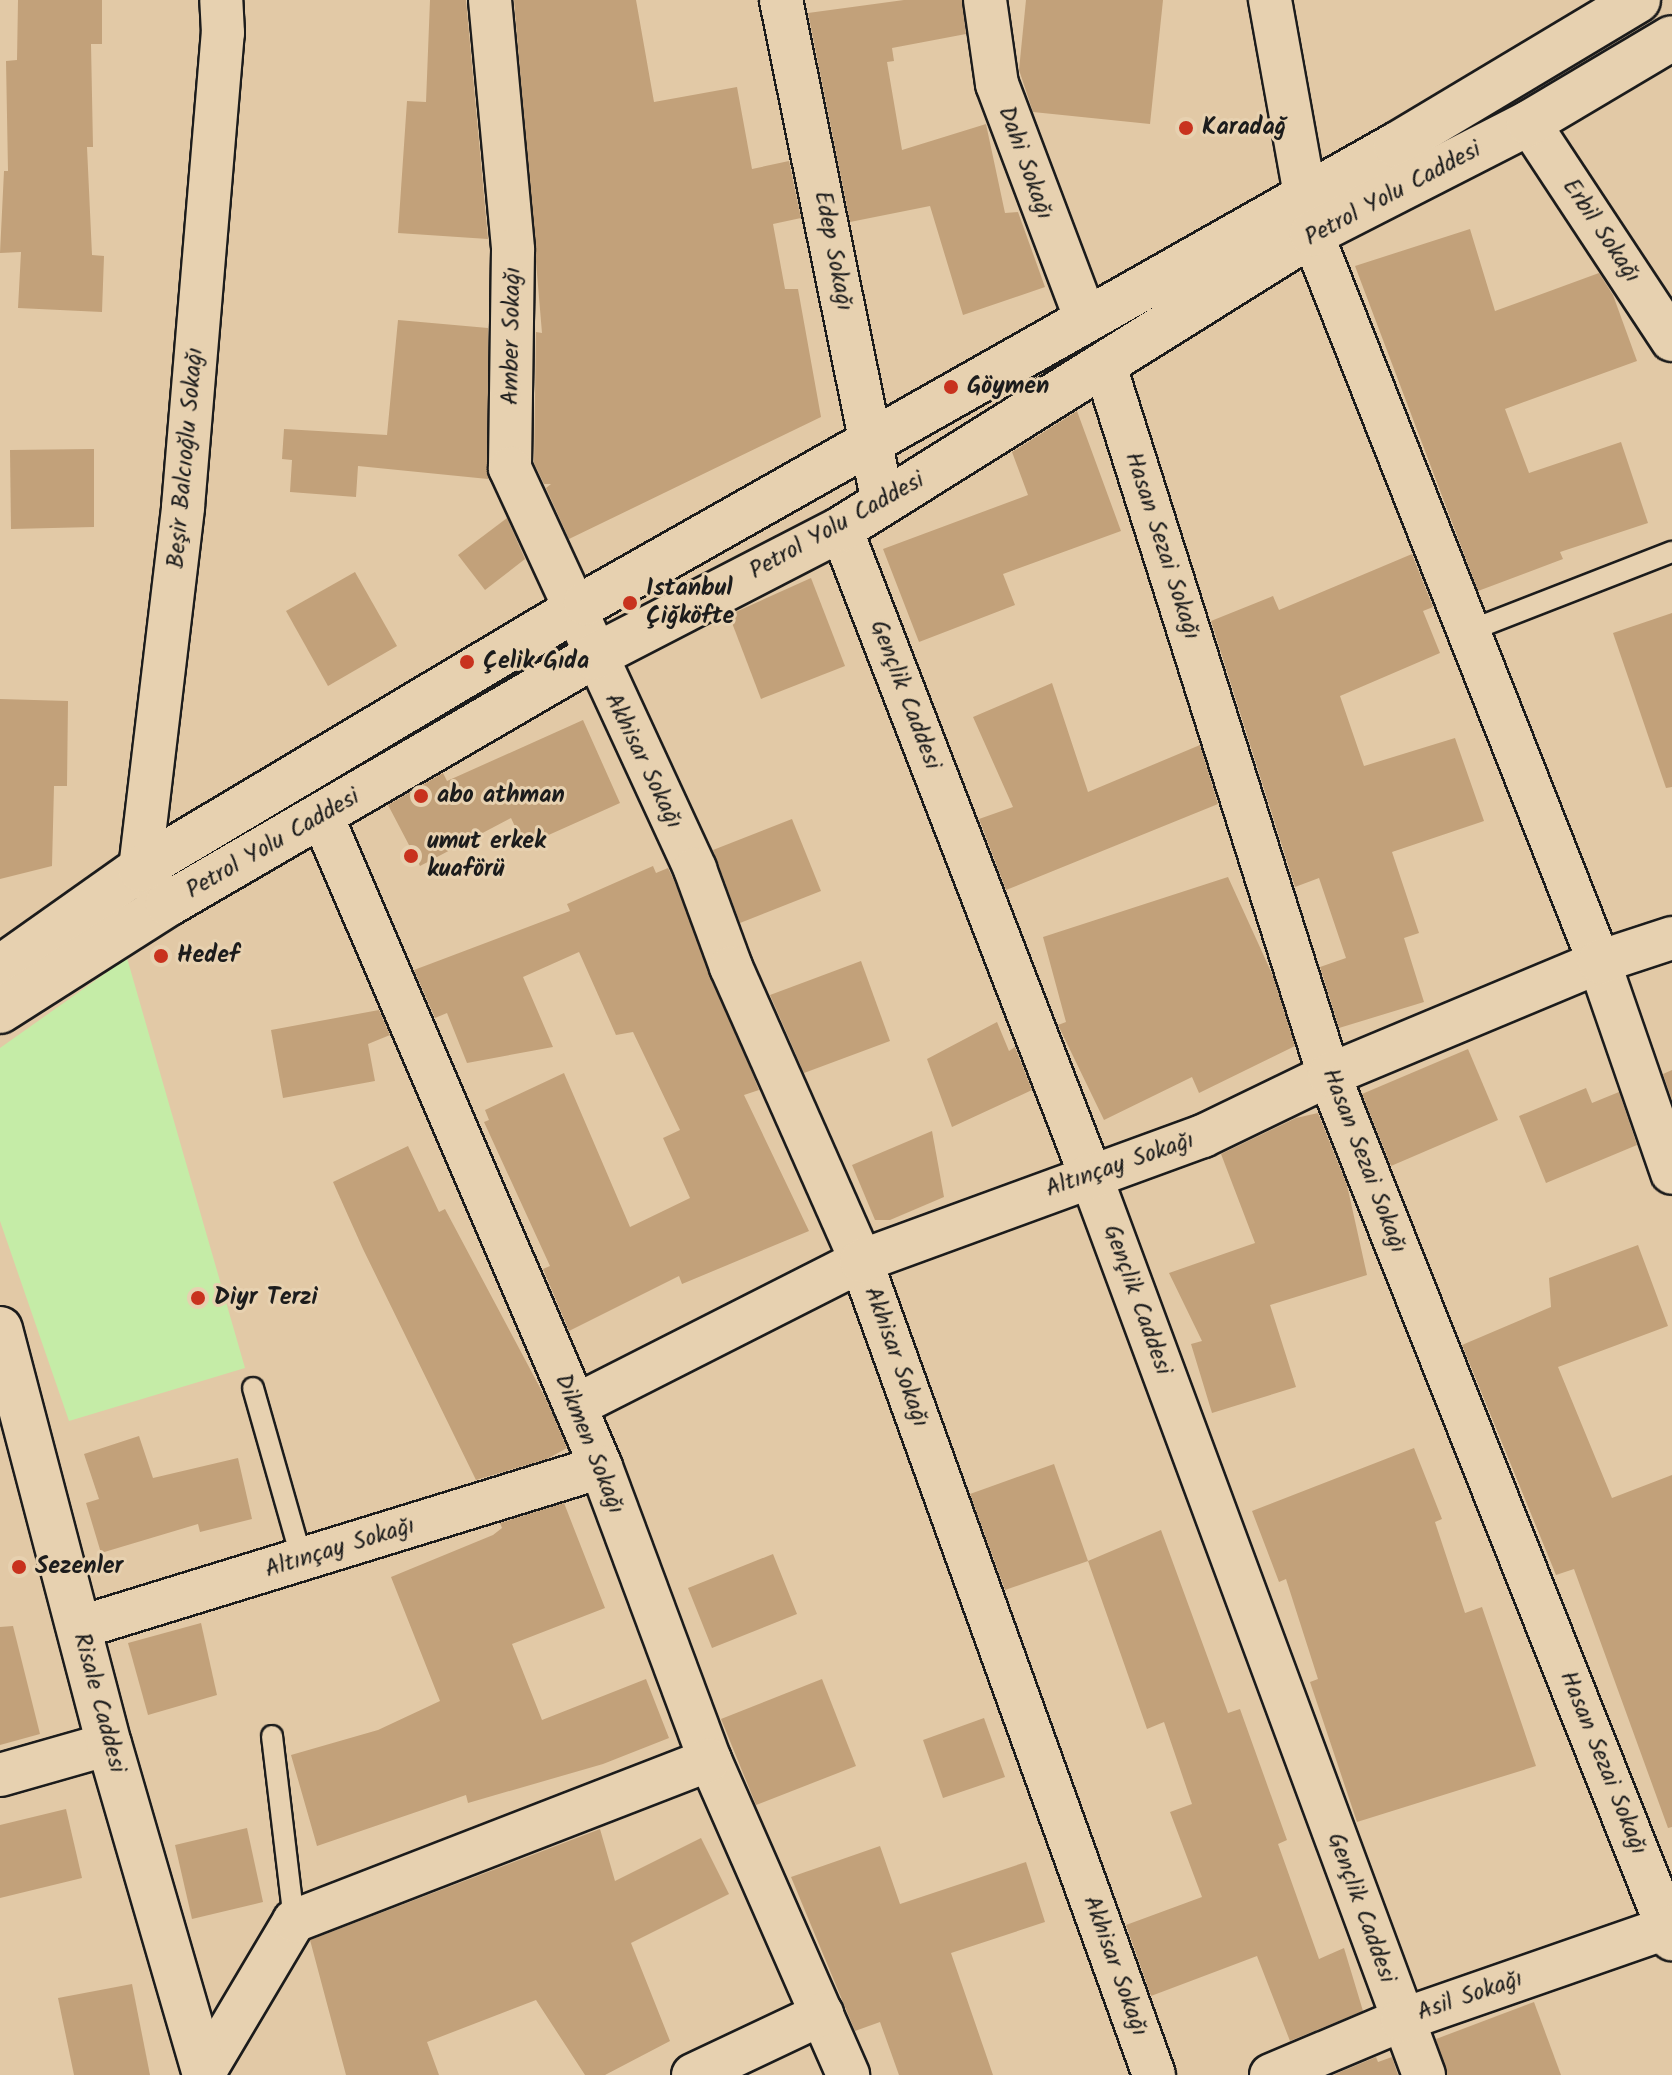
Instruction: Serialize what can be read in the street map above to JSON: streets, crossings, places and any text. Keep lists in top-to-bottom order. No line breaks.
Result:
{"streets":{"main road":["Petrol Yolu Caddesi","Risale Caddesi"],"street":["Dahi Sokağı","Erbil Sokağı","Edep Sokağı","Amber Sokağı","Beşir Balcıoğlu Sokağı","Hasan Sezai Sokağı","Gençlik Caddesi","Akhisar Sokağı","Altınçay Sokağı","Dikmen Sokağı","Asil Sokağı"]},"crossings":[["Dahi Sokağı","Petrol Yolu Caddesi"],["Petrol Yolu Caddesi","Erbil Sokağı"],["Petrol Yolu Caddesi","Edep Sokağı"],["Petrol Yolu Caddesi","Amber Sokağı"],["Petrol Yolu Caddesi","Beşir Balcıoğlu Sokağı"],["Petrol Yolu Caddesi","Hasan Sezai Sokağı"],["Petrol Yolu Caddesi","Gençlik Caddesi"],["Petrol Yolu Caddesi","Akhisar Sokağı"],["Petrol Yolu Caddesi","Dikmen Sokağı"],["Amber Sokağı","Akhisar Sokağı"],["Hasan Sezai Sokağı","Altınçay Sokağı"],["Hasan Sezai Sokağı","Asil Sokağı"],["Gençlik Caddesi","Altınçay Sokağı"],["Gençlik Caddesi","Asil Sokağı"],["Akhisar Sokağı","Altınçay Sokağı"],["Altınçay Sokağı","Dikmen Sokağı"],["Altınçay Sokağı","Risale Caddesi"]],"places":["Karadağ","Göymen","Istanbul Çiğköfte","Çelik Gıda","abo athman","umut erkek kuaförü","Hedef","Diyr Terzi","Sezenler"]}
